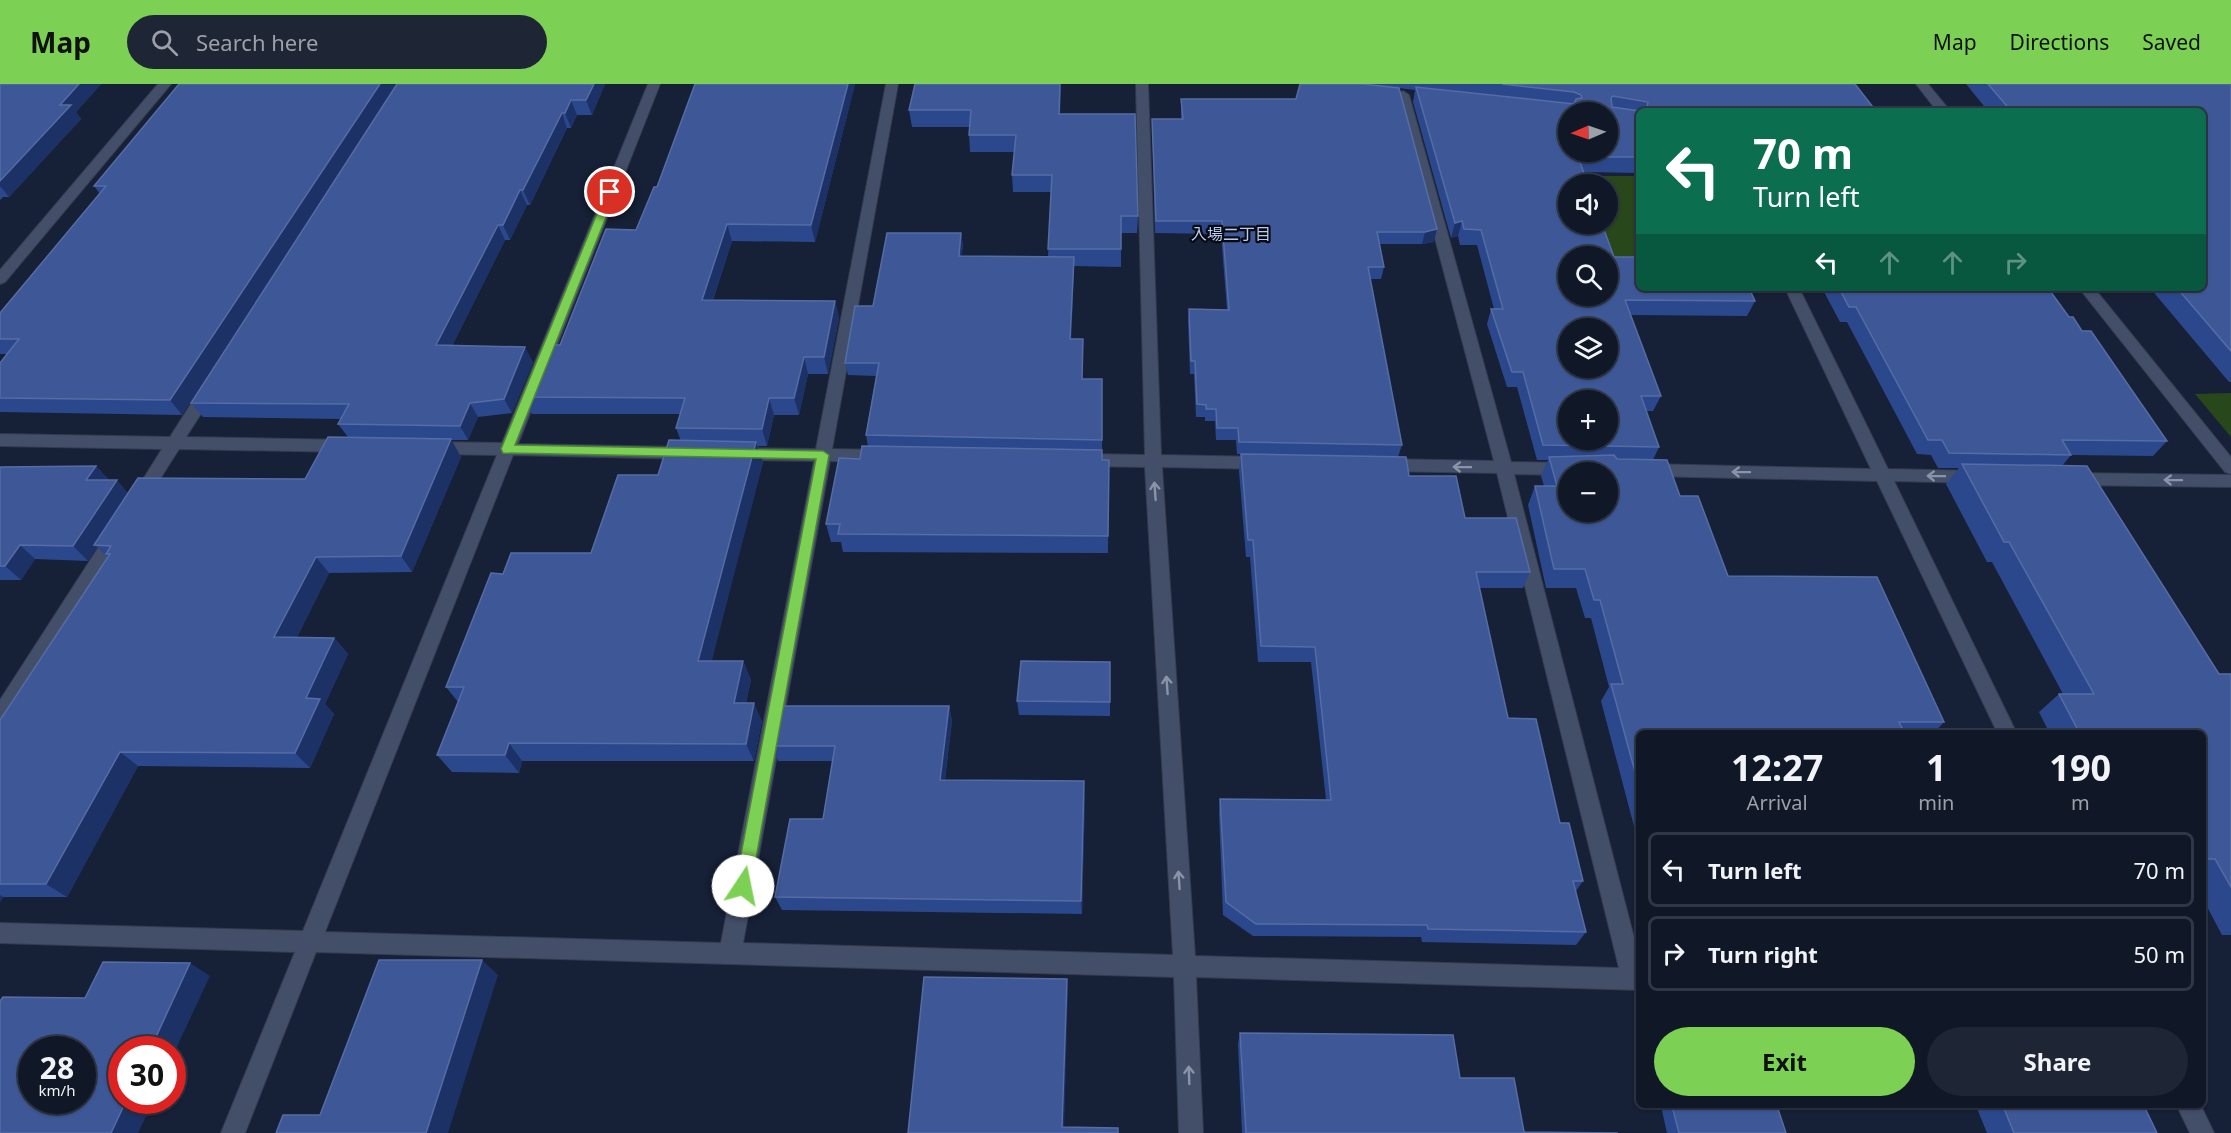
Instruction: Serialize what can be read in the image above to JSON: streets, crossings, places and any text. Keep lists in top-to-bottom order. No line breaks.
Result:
{"districts":["入場二丁目"],"north":"left","page":{"header":"Map","search":"Search here","nav":["Map","Directions","Saved"],"map_buttons":["+","−"],"turn":["70 m","Turn left"],"eta":["12:27","Arrival","1","min","190","m"],"list":[{"name":"Turn left","value":"70 m"},{"name":"Turn right","value":"50 m"}],"buttons":["Exit","Share"],"speed":"28 km/h","limit":"30"}}
